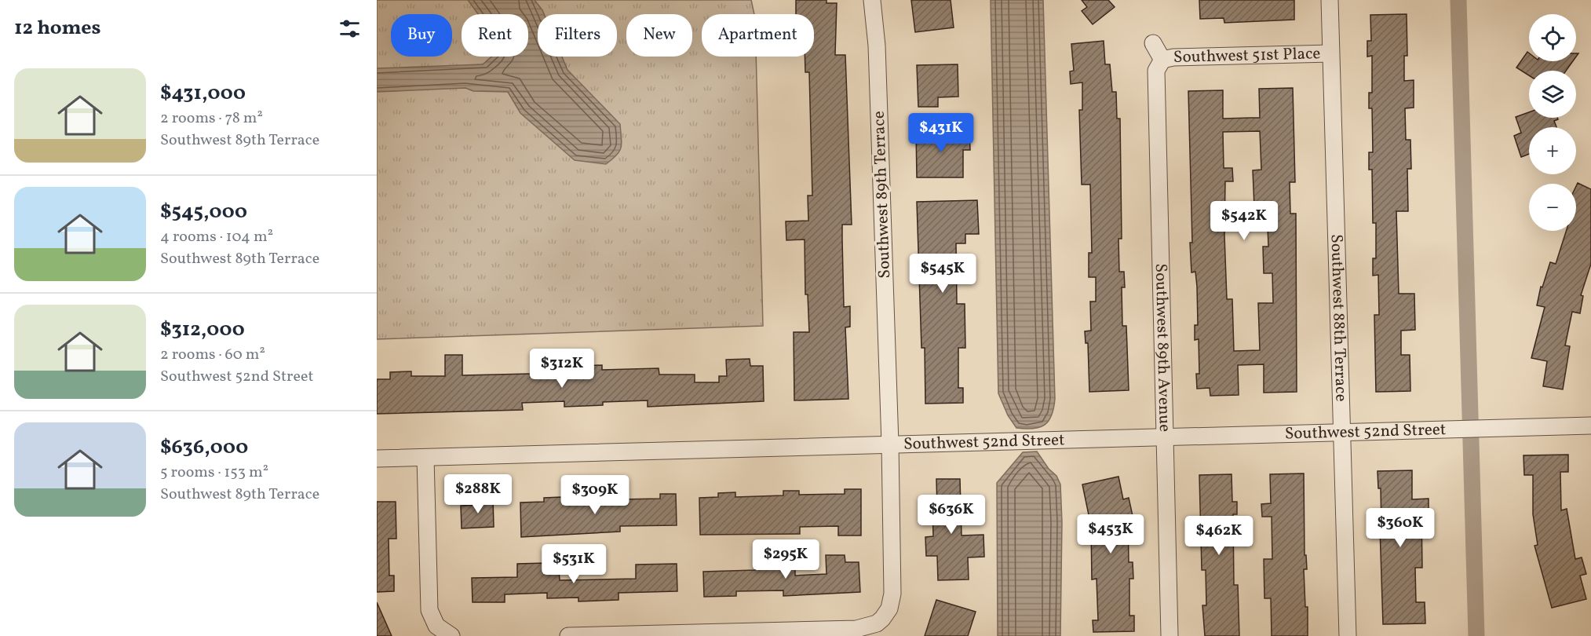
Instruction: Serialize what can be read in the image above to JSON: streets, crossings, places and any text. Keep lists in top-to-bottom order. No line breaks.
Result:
{"streets":{"street":["Southwest 51st Place","Southwest 89th Terrace","Southwest 88th Terrace","Southwest 89th Avenue","Southwest 52nd Street"]},"crossings":[["Southwest 51st Place","Southwest 88th Terrace"],["Southwest 51st Place","Southwest 89th Avenue"],["Southwest 89th Terrace","Southwest 52nd Street"],["Southwest 88th Terrace","Southwest 52nd Street"],["Southwest 89th Avenue","Southwest 52nd Street"]],"page":{"heading":"12 homes","map_buttons":["+","−"],"chip":["Buy","Rent","Filters","New","Apartment"],"list":[{"name":"$431,000","note":"2 rooms · 78 m² · Southwest 89th Terrace"},{"name":"$545,000","note":"4 rooms · 104 m² · Southwest 89th Terrace"},{"name":"$312,000","note":"2 rooms · 60 m² · Southwest 52nd Street"},{"name":"$636,000","note":"5 rooms · 153 m² · Southwest 89th Terrace"}],"price":["$431K","$542K","$545K","$312K","$288K","$309K","$636K","$360K","$453K","$462K","$295K","$531K"]}}
